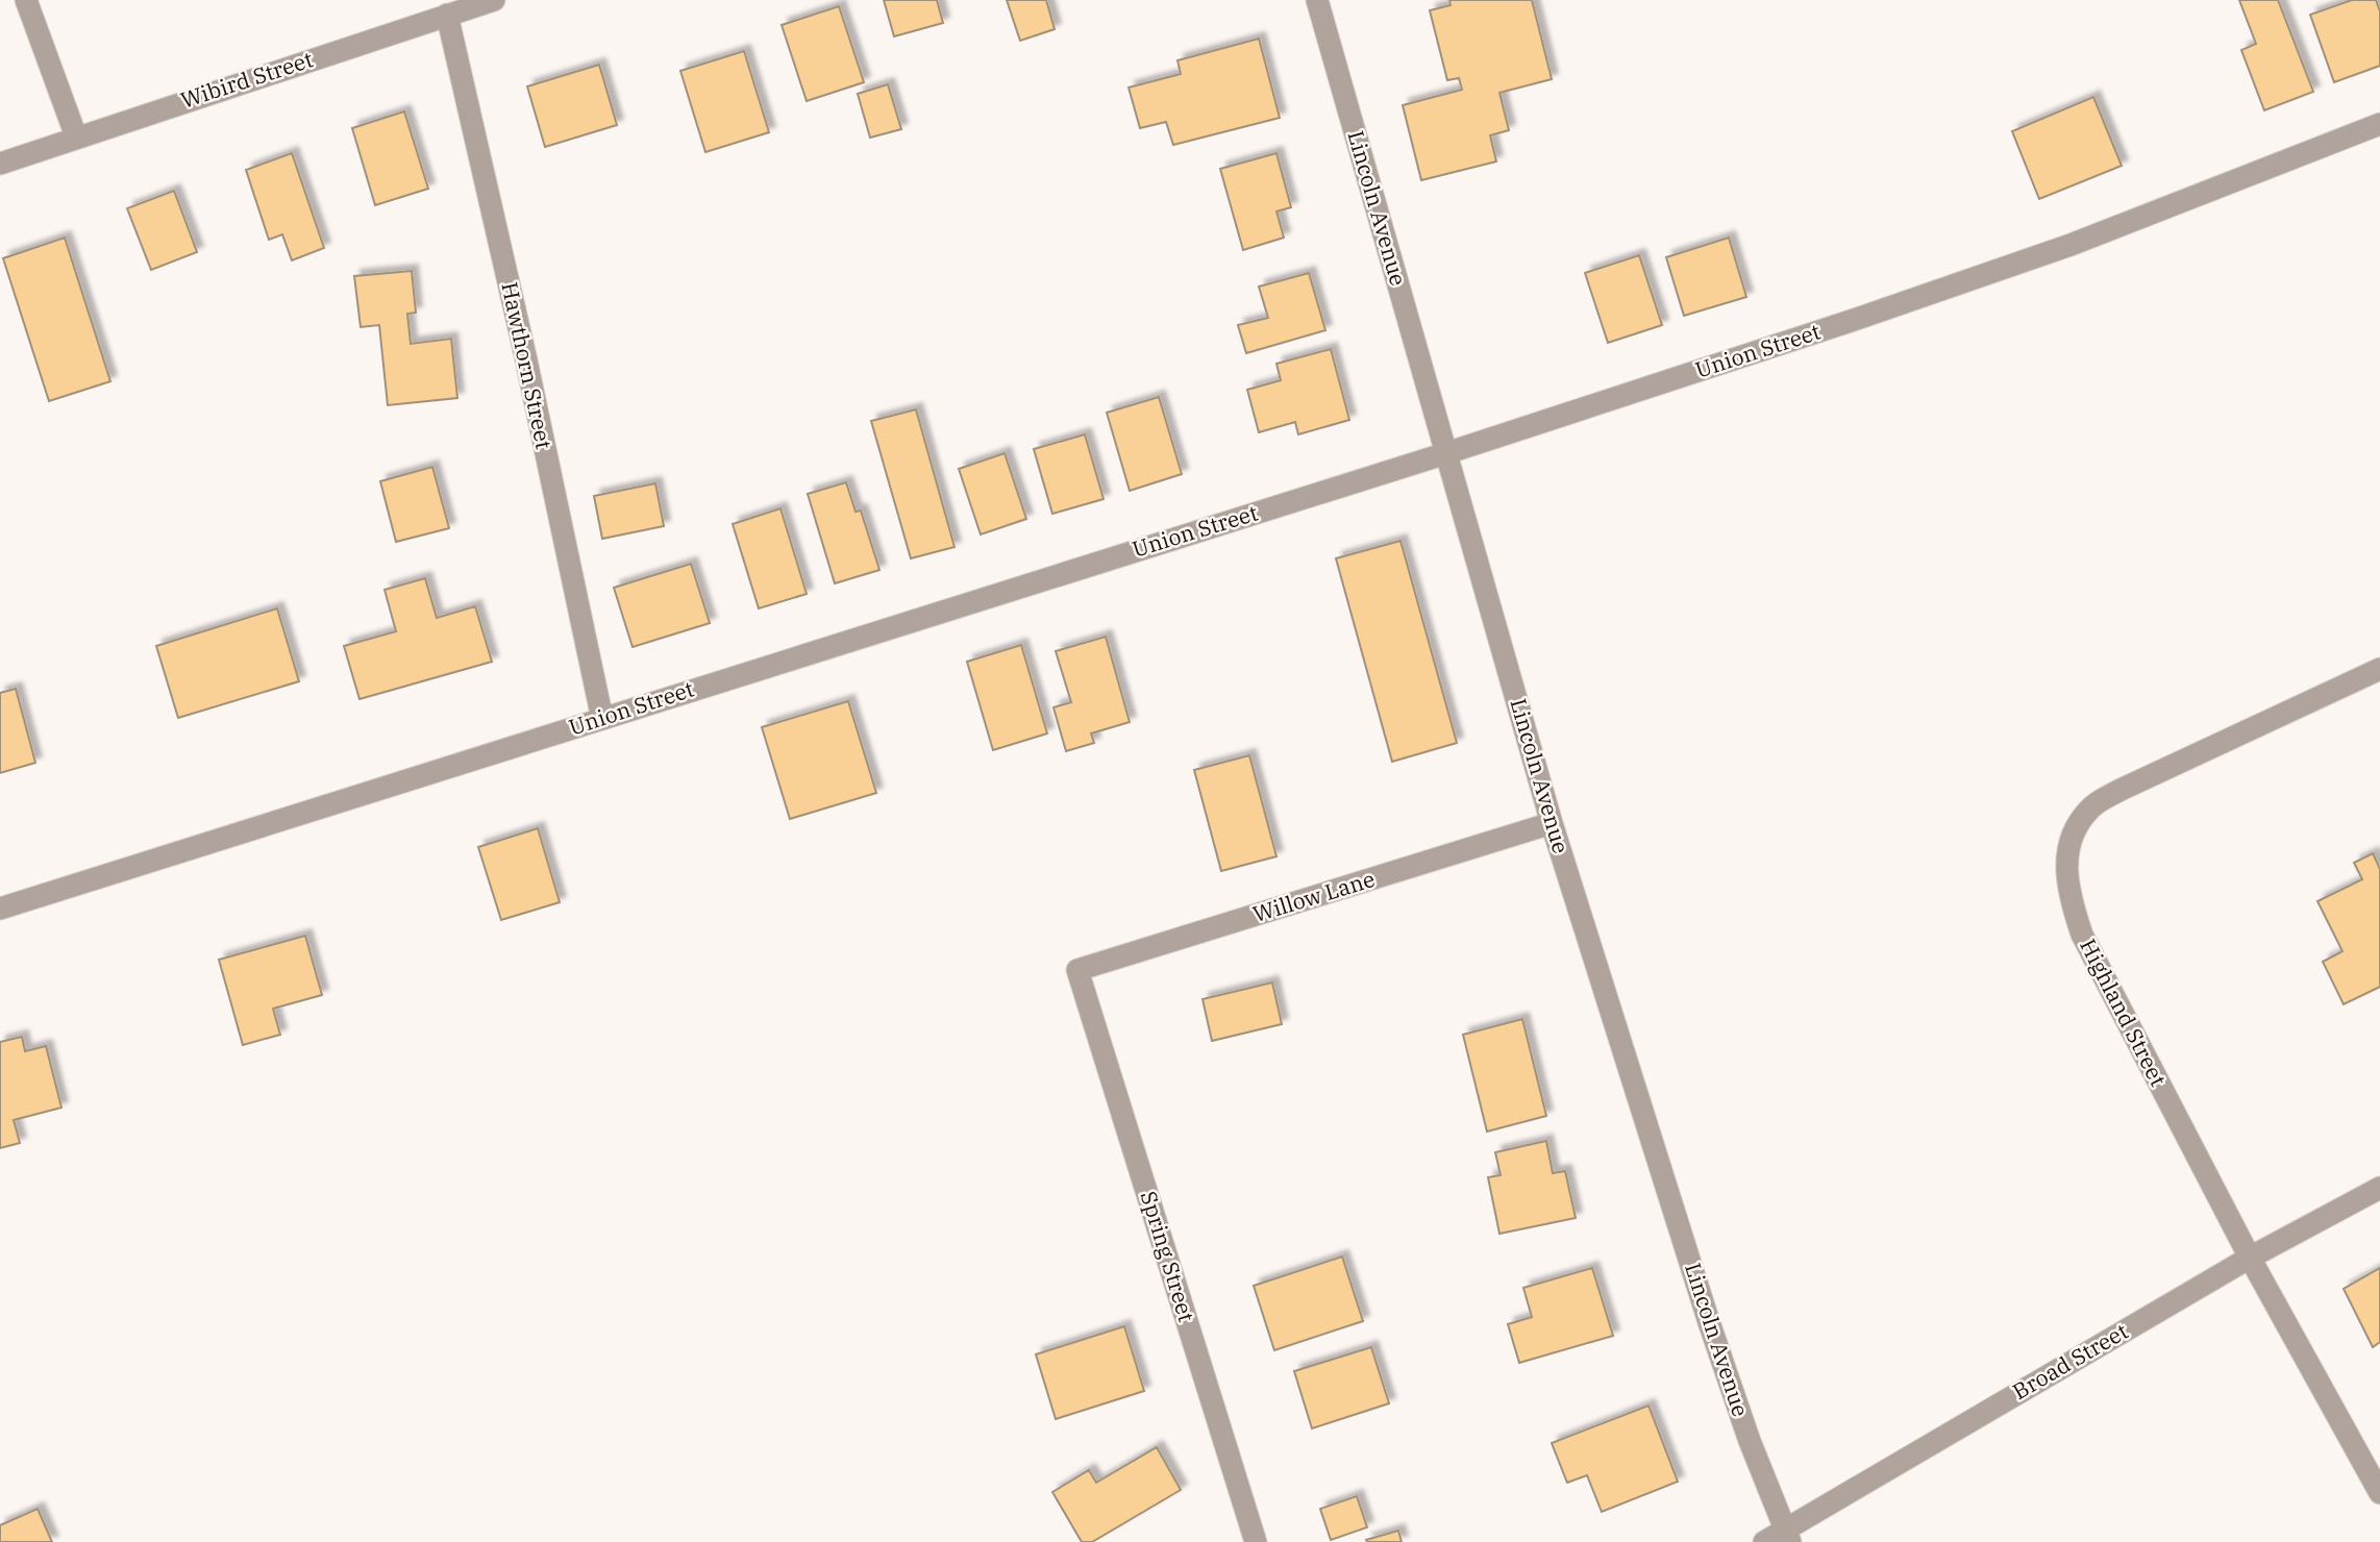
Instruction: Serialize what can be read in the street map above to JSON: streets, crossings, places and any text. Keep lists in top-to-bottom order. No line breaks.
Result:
{"streets":{"street":["Wibird Street","Lincoln Avenue","Union Street","Hawthorn Street","Willow Lane","Highland Street","Spring Street","Broad Street"]},"crossings":[["Wibird Street","Hawthorn Street"],["Lincoln Avenue","Union Street"],["Lincoln Avenue","Willow Lane"],["Lincoln Avenue","Broad Street"],["Union Street","Hawthorn Street"],["Willow Lane","Spring Street"],["Highland Street","Broad Street"]]}
